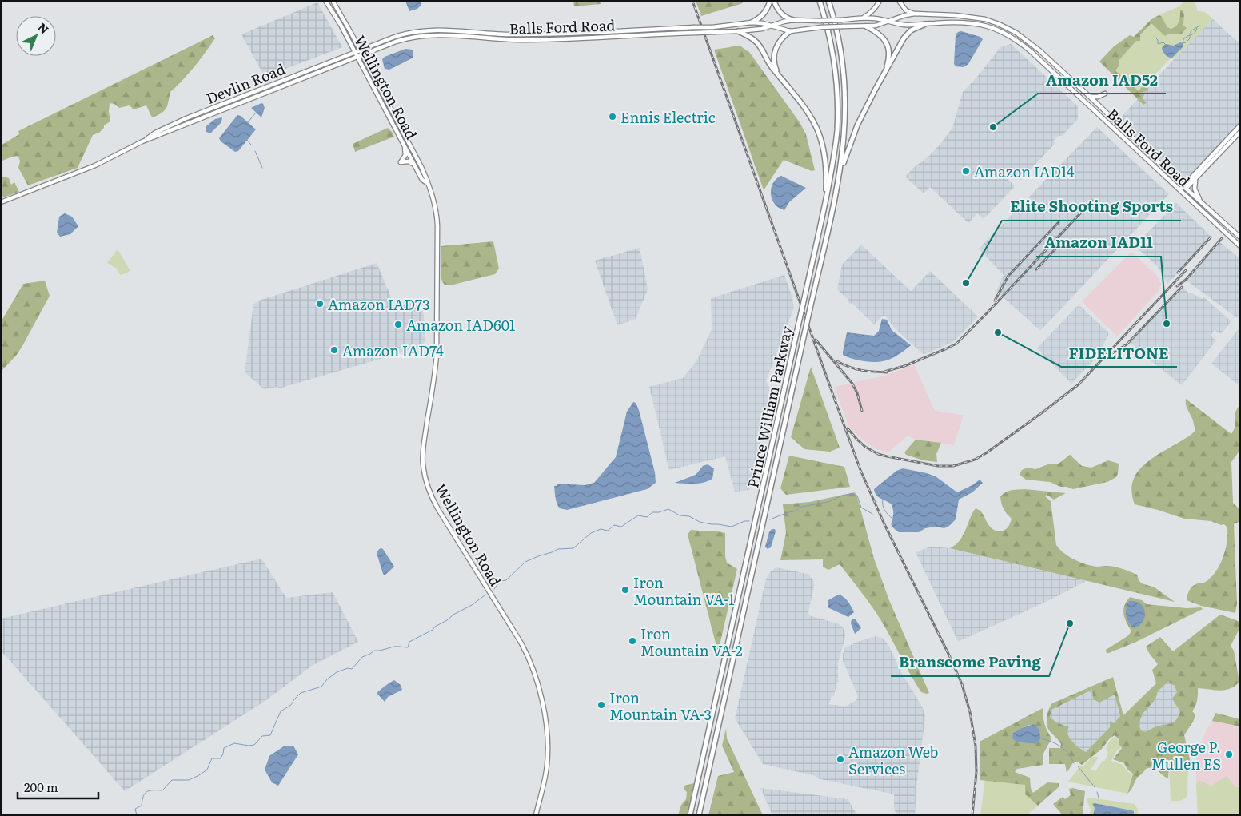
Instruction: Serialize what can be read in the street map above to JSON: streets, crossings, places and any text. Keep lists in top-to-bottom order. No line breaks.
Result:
{"streets":{"highway":["Prince William Parkway"],"main road":["Balls Ford Road","Devlin Road","Wellington Road"]},"crossings":[["Balls Ford Road","Devlin Road"],["Balls Ford Road","Wellington Road"],["Devlin Road","Wellington Road"]],"places":["Ennis Electric","Amazon IAD52","Amazon IAD14","Elite Shooting Sports","Amazon IAD73","Amazon IAD11","Amazon IAD601","FIDELITONE","Amazon IAD74","Iron Mountain VA-1","Branscome Paving","Iron Mountain VA-2","Iron Mountain VA-3","George P. Mullen ES","Amazon Web Services"],"scale_bar":"200 m","north":"top right"}
